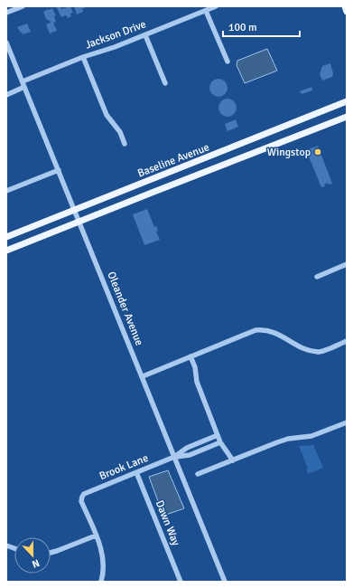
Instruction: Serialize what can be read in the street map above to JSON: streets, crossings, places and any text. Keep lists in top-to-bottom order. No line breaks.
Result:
{"streets":{"main road":["Baseline Avenue"],"street":["Jackson Drive","Oleander Avenue","Brook Lane","Dawn Way"]},"crossings":[["Jackson Drive","Oleander Avenue"],["Baseline Avenue","Oleander Avenue"],["Oleander Avenue","Brook Lane"],["Brook Lane","Dawn Way"]],"places":["Wingstop"],"scale_bar":"100 m","north":"bottom"}
